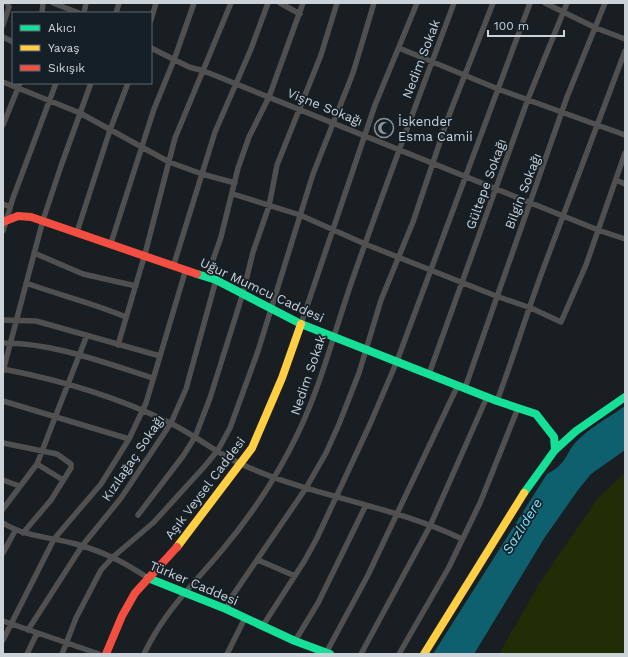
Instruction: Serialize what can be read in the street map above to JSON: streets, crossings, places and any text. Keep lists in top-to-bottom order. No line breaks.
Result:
{"streets":{"street":["Nedim Sokak","Vişne Sokağı","Gültepe Sokağı","Bilgin Sokağı","Uğur Mumcu Caddesi","Kızılağaç Sokağı","Aşık Veysel Caddesi","Türker Caddesi"]},"crossings":[["Nedim Sokak","Vişne Sokağı"],["Nedim Sokak","Uğur Mumcu Caddesi"],["Nedim Sokak","Türker Caddesi"],["Vişne Sokağı","Gültepe Sokağı"],["Vişne Sokağı","Bilgin Sokağı"],["Gültepe Sokağı","Uğur Mumcu Caddesi"],["Bilgin Sokağı","Uğur Mumcu Caddesi"],["Bilgin Sokağı","Türker Caddesi"],["Uğur Mumcu Caddesi","Kızılağaç Sokağı"],["Uğur Mumcu Caddesi","Aşık Veysel Caddesi"],["Kızılağaç Sokağı","Türker Caddesi"],["Aşık Veysel Caddesi","Türker Caddesi"]],"water":["Sazlıdere"],"places":{"mosque":["İskender Esma Camii"]},"legend":["Akıcı","Yavaş","Sıkışık"],"scale_bar":"100 m"}
